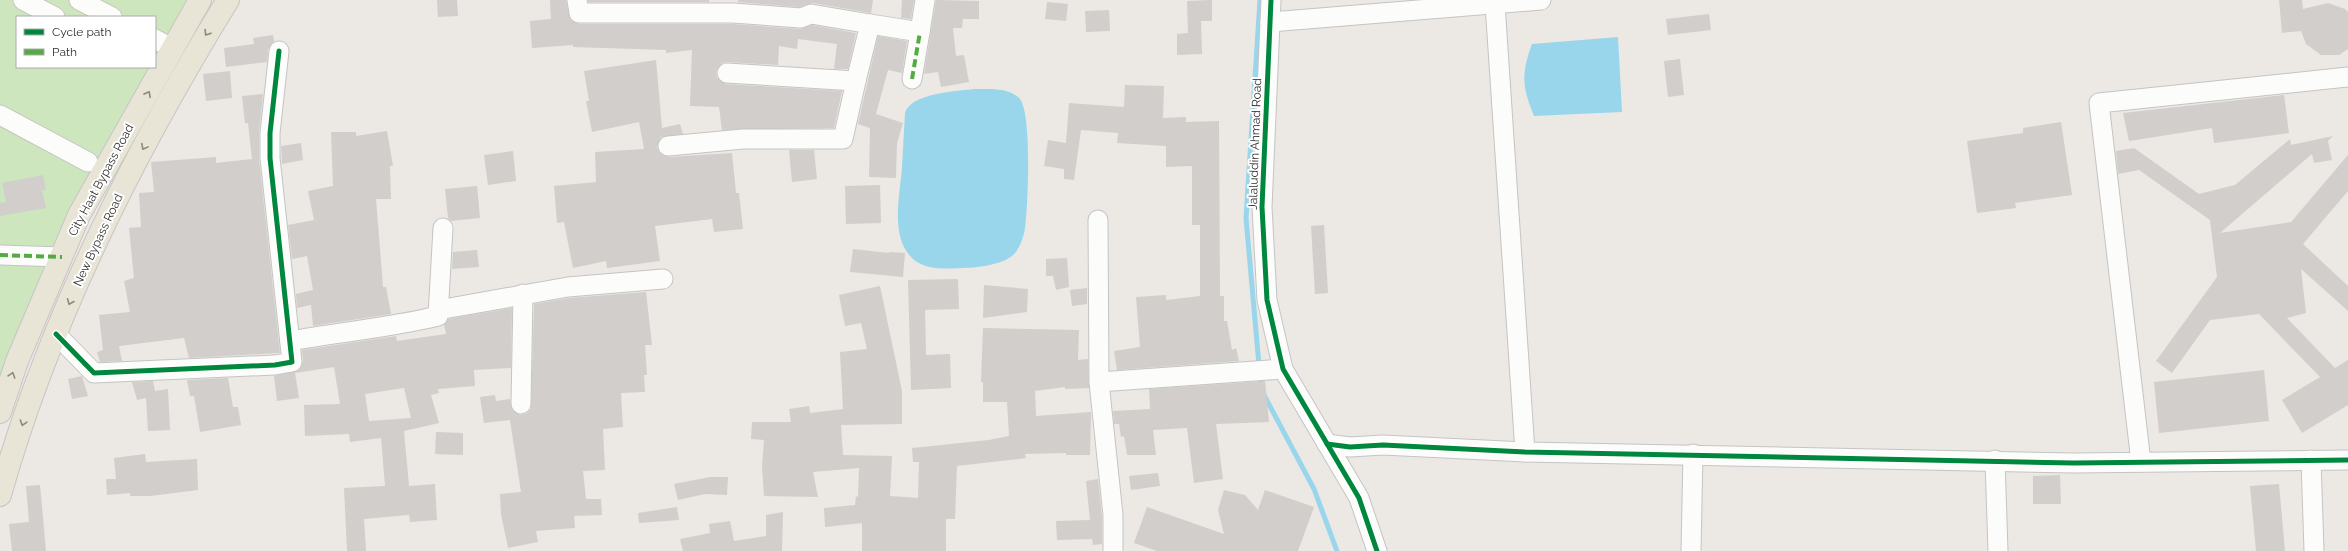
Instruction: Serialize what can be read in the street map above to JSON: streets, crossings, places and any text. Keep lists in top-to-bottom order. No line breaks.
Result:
{"streets":{"main road":["City Haat Bypass Road","New Bypass Road"],"street":["Jalaluddin Ahmad Road"]},"one_way":["City Haat Bypass Road","New Bypass Road"],"legend":["Cycle path","Path"]}
